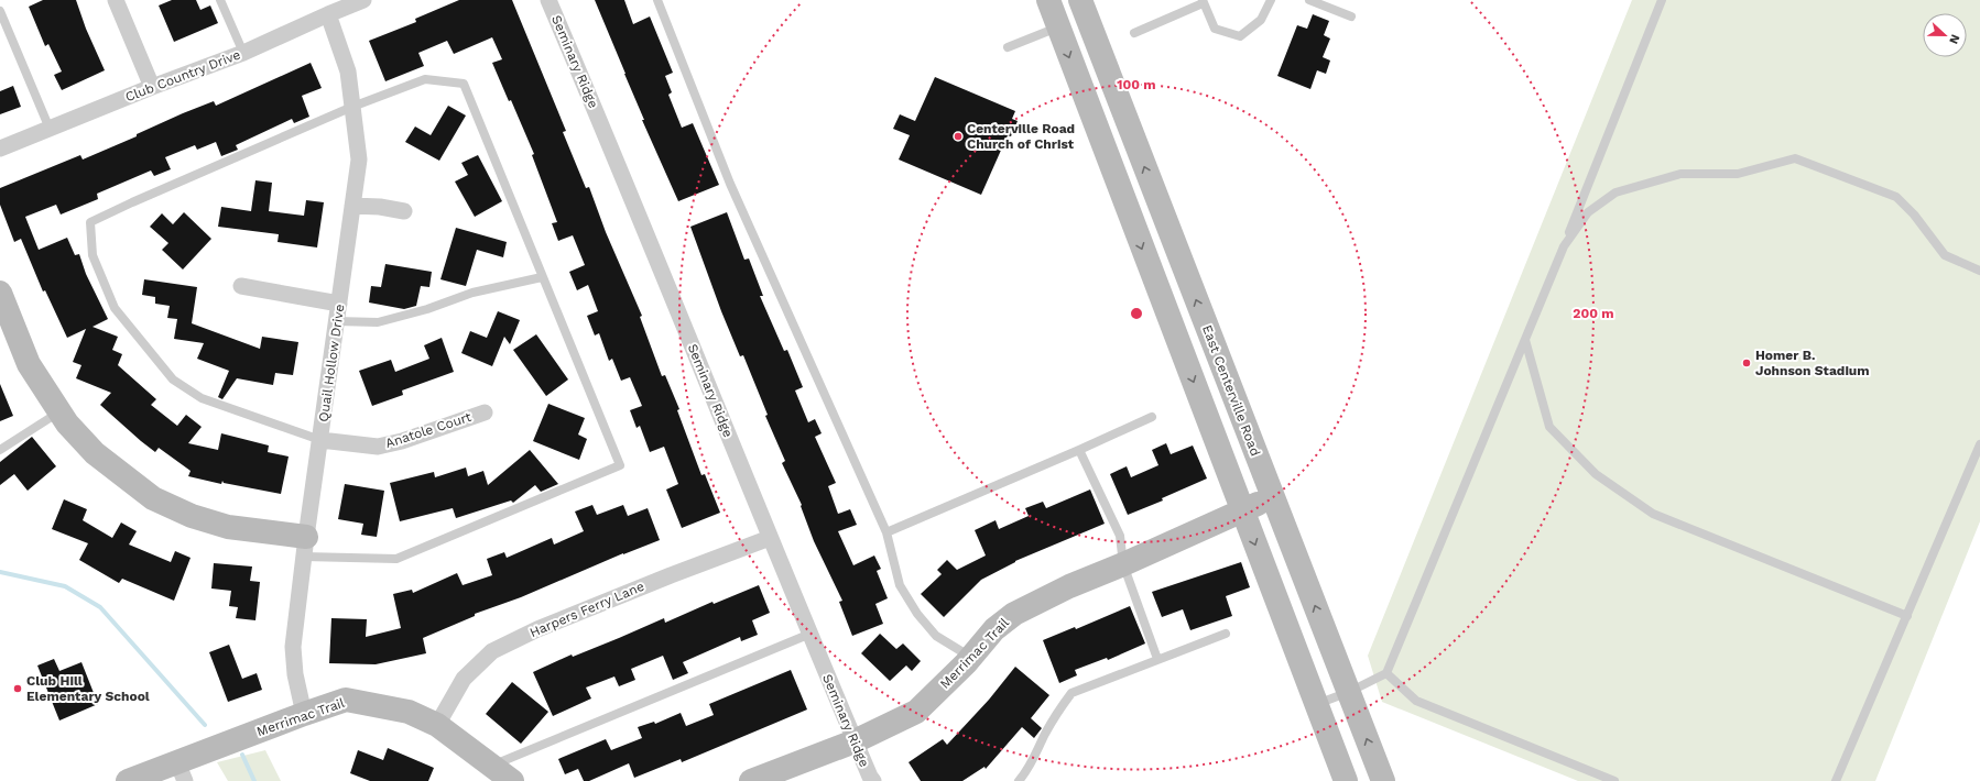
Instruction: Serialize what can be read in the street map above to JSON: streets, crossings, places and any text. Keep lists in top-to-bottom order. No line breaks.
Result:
{"streets":{"main road":["East Centerville Road","Merrimac Trail"],"street":["Seminary Ridge","Club Country Drive","Quail Hollow Drive","Anatole Court","Harpers Ferry Lane"]},"crossings":[["Seminary Ridge","Harpers Ferry Lane"],["Seminary Ridge","Merrimac Trail"],["Club Country Drive","Quail Hollow Drive"],["Quail Hollow Drive","Anatole Court"],["Quail Hollow Drive","Merrimac Trail"],["East Centerville Road","Merrimac Trail"],["Harpers Ferry Lane","Merrimac Trail"]],"places":["Centerville Road Church of Christ","Homer B. Johnson Stadium","Club Hill Elementary School"],"north":"right","rings":["100 m","200 m"]}
